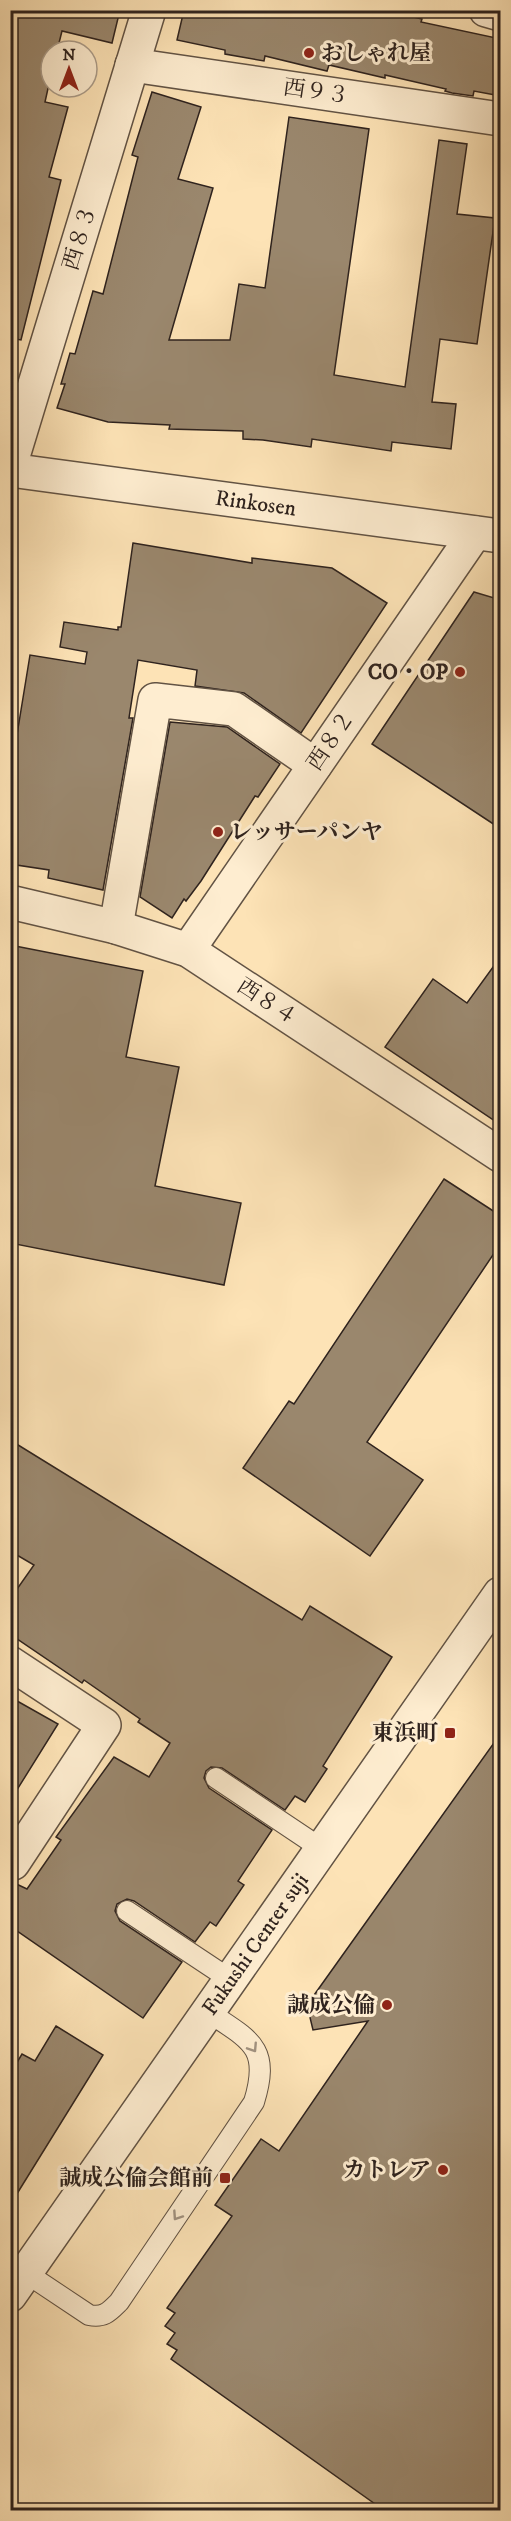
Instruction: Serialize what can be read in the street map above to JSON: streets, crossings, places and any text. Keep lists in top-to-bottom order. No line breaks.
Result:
{"streets":{"street":["西９３","西８３","Rinkosen","西８２","西８４","Fukushi Center suji"]},"crossings":[["西９３","西８３"],["西８３","Rinkosen"],["Rinkosen","西８２"],["西８２","西８４"]],"places":{"other":["おしゃれ屋","CO・OP","レッサーパンヤ","誠成公倫","カトレア"],"transit":["東浜町","誠成公倫会館前"]},"north":"top"}
